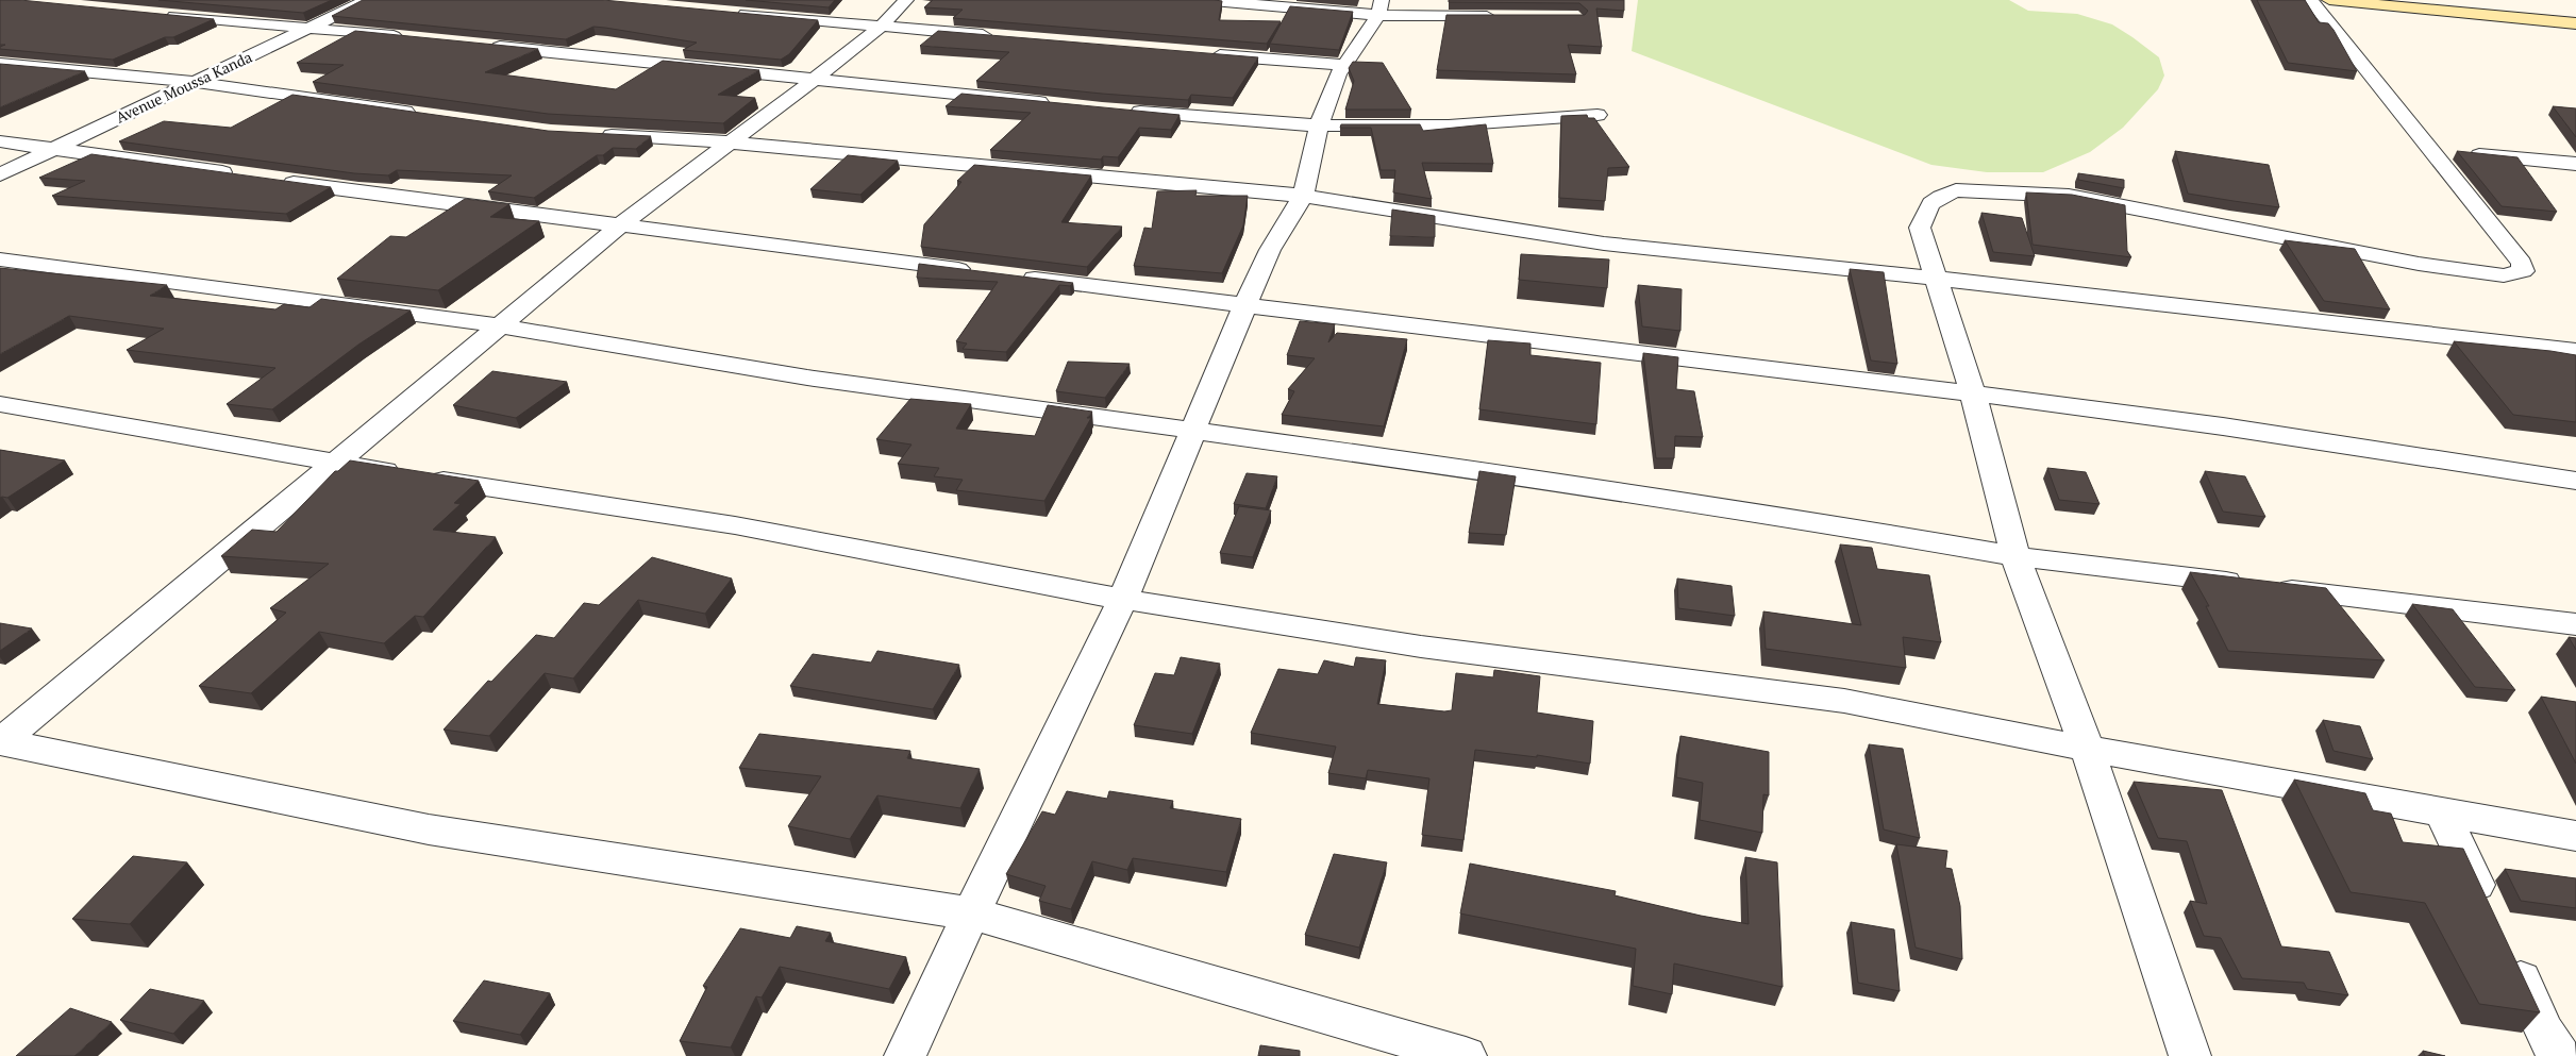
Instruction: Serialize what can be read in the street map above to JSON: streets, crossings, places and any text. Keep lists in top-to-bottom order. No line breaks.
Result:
{"streets":{"street":["Avenue Moussa Kanda"]}}
